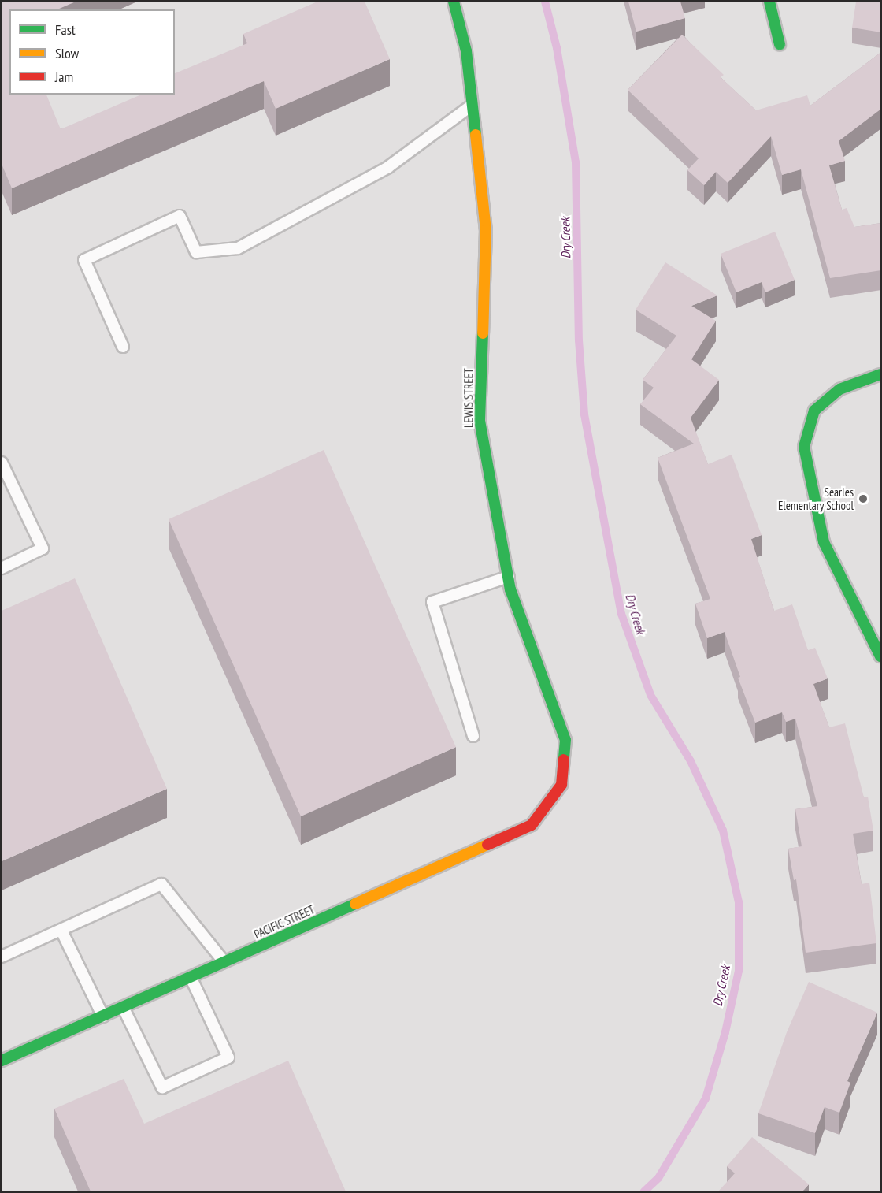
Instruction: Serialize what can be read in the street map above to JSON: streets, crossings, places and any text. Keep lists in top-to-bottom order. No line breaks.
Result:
{"streets":{"street":["LEWIS STREET","PACIFIC STREET"]},"crossings":[["LEWIS STREET","PACIFIC STREET"]],"water":["Dry Creek"],"places":["Searles Elementary School"],"legend":["Fast","Slow","Jam"]}
